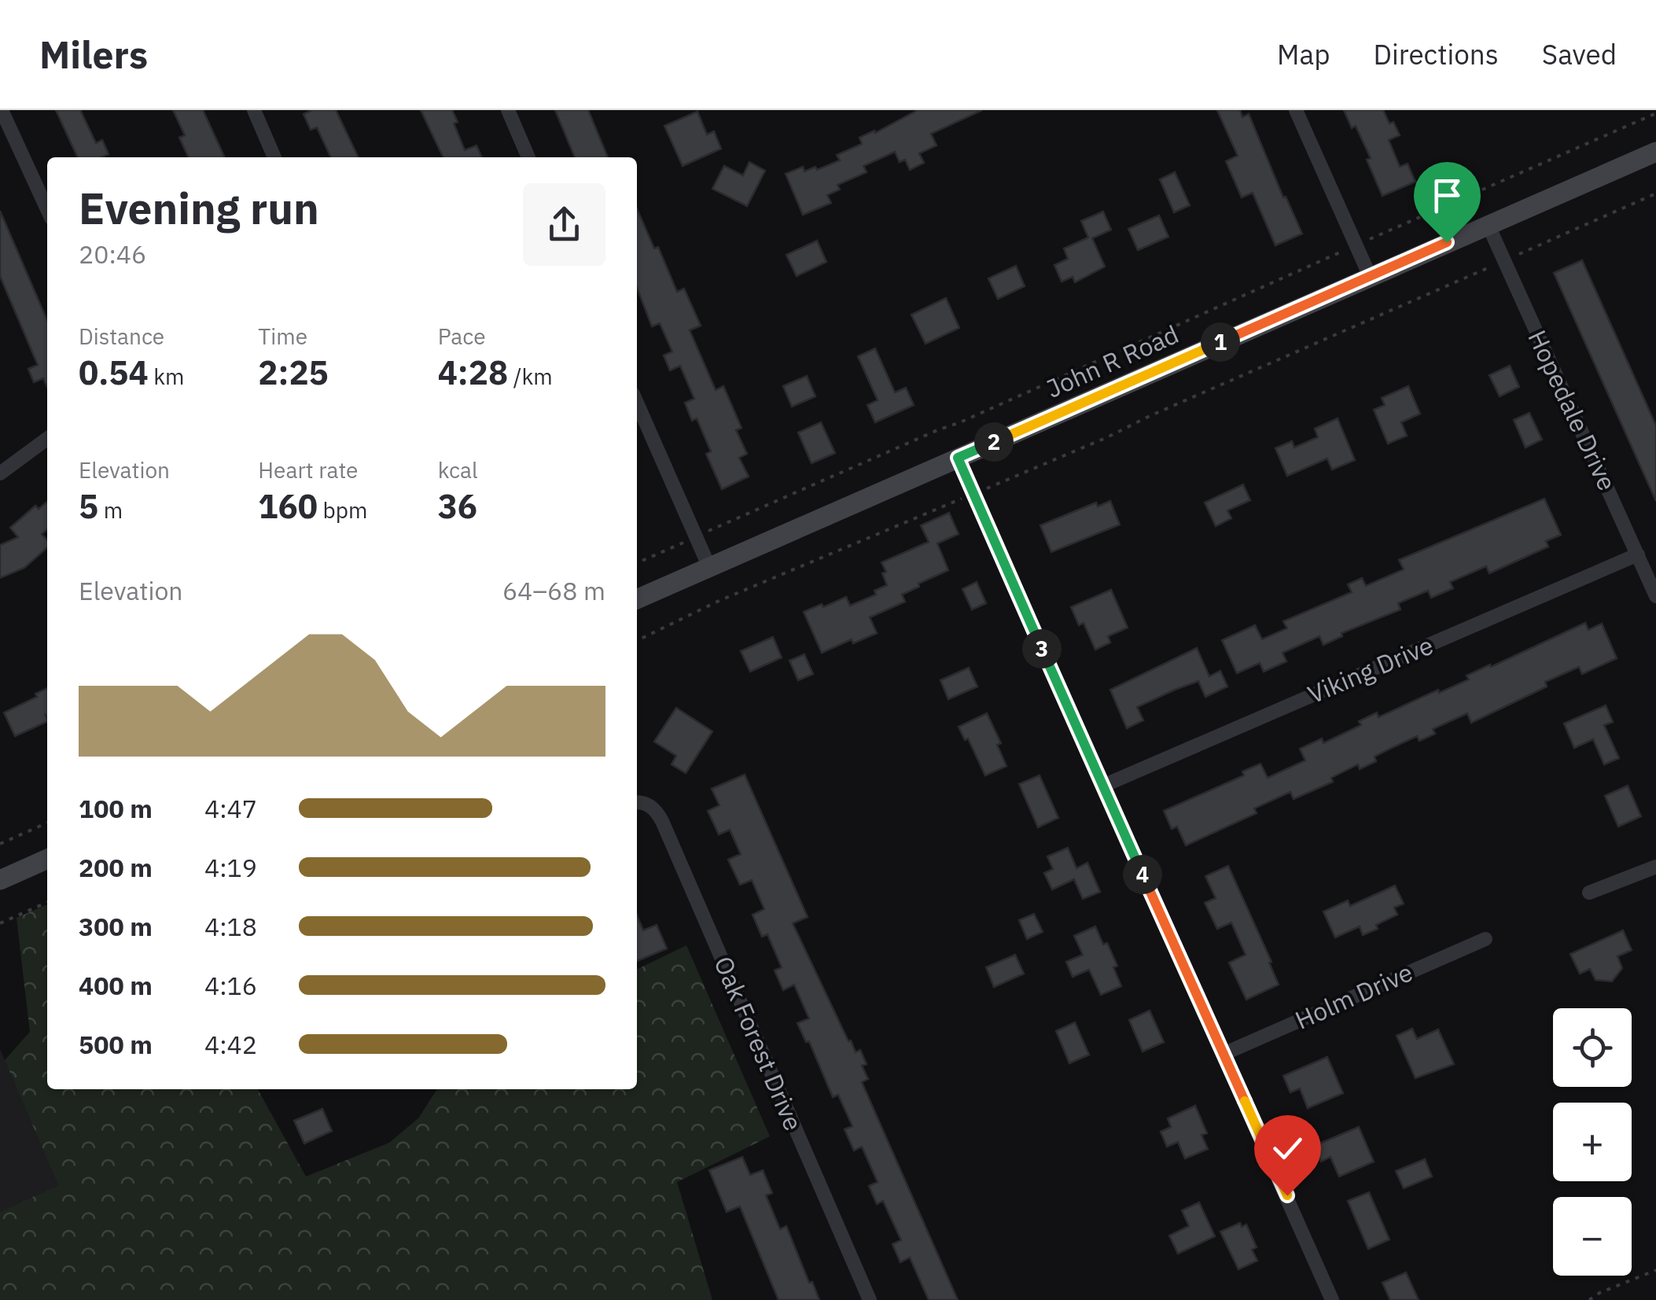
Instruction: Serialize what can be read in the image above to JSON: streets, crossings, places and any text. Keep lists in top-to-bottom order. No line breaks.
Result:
{"streets":{"main road":["John R Road"],"street":["Hopedale Drive","Viking Drive","Holm Drive","Oak Forest Drive"]},"crossings":[["John R Road","Hopedale Drive"],["Hopedale Drive","Viking Drive"]],"page":{"header":"Milers","nav":["Map","Directions","Saved"],"heading":["Evening run","20:46"],"stats":[["Distance","0.54 km"],["Time","2:25"],["Pace","4:28 /km"],["Elevation","5 m"],["Heart rate","160 bpm"],["kcal","36"]],"pins":["1","2","3","4"],"chart":["Elevation","64–68 m"],"list":[{"name":"100 m","note":"4:47"},{"name":"200 m","note":"4:19"},{"name":"300 m","note":"4:18"},{"name":"400 m","note":"4:16"},{"name":"500 m","note":"4:42"}],"map_buttons":["+","−"]}}
